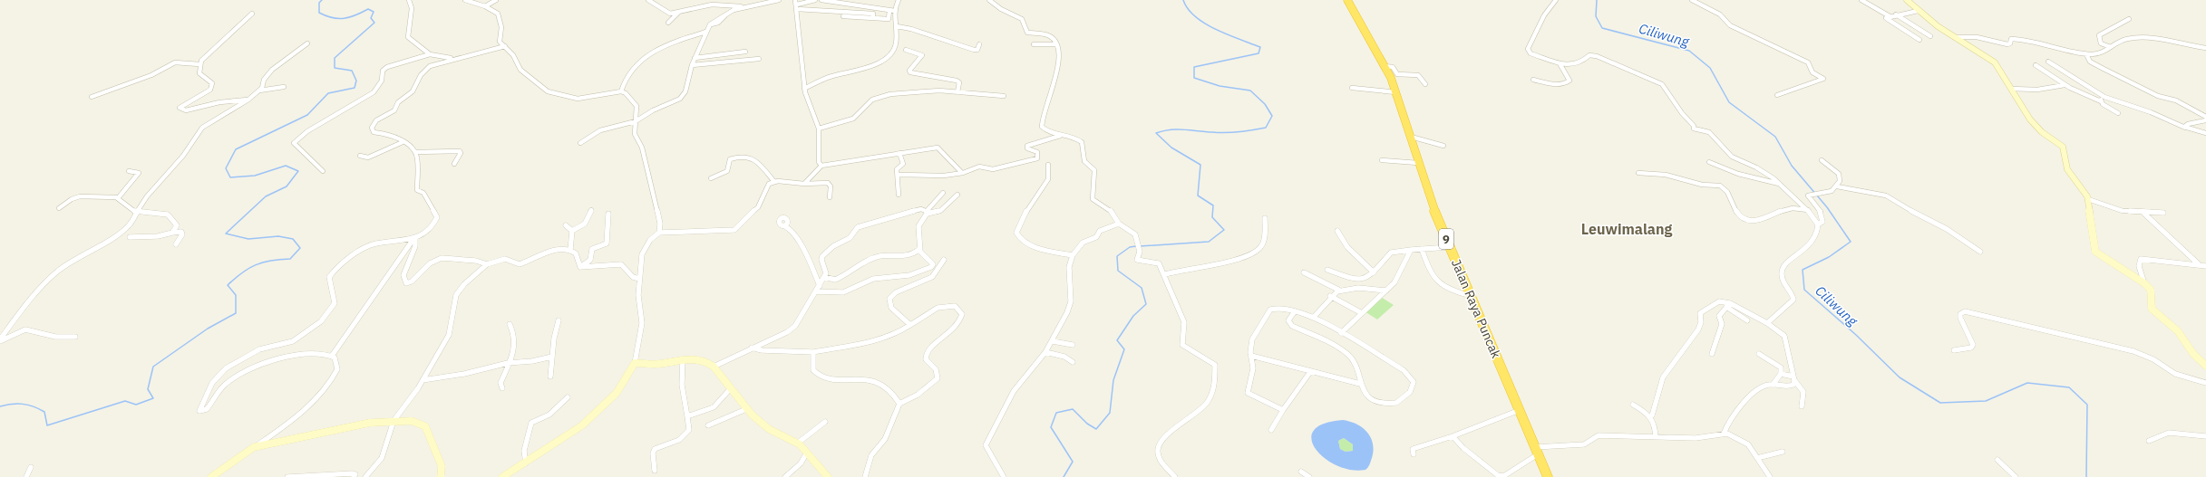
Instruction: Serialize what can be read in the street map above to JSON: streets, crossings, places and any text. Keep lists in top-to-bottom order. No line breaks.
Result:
{"streets":{"highway":["9","Jalan Raya Puncak"]},"districts":["Leuwimalang"],"water":["Ciliwung"]}
